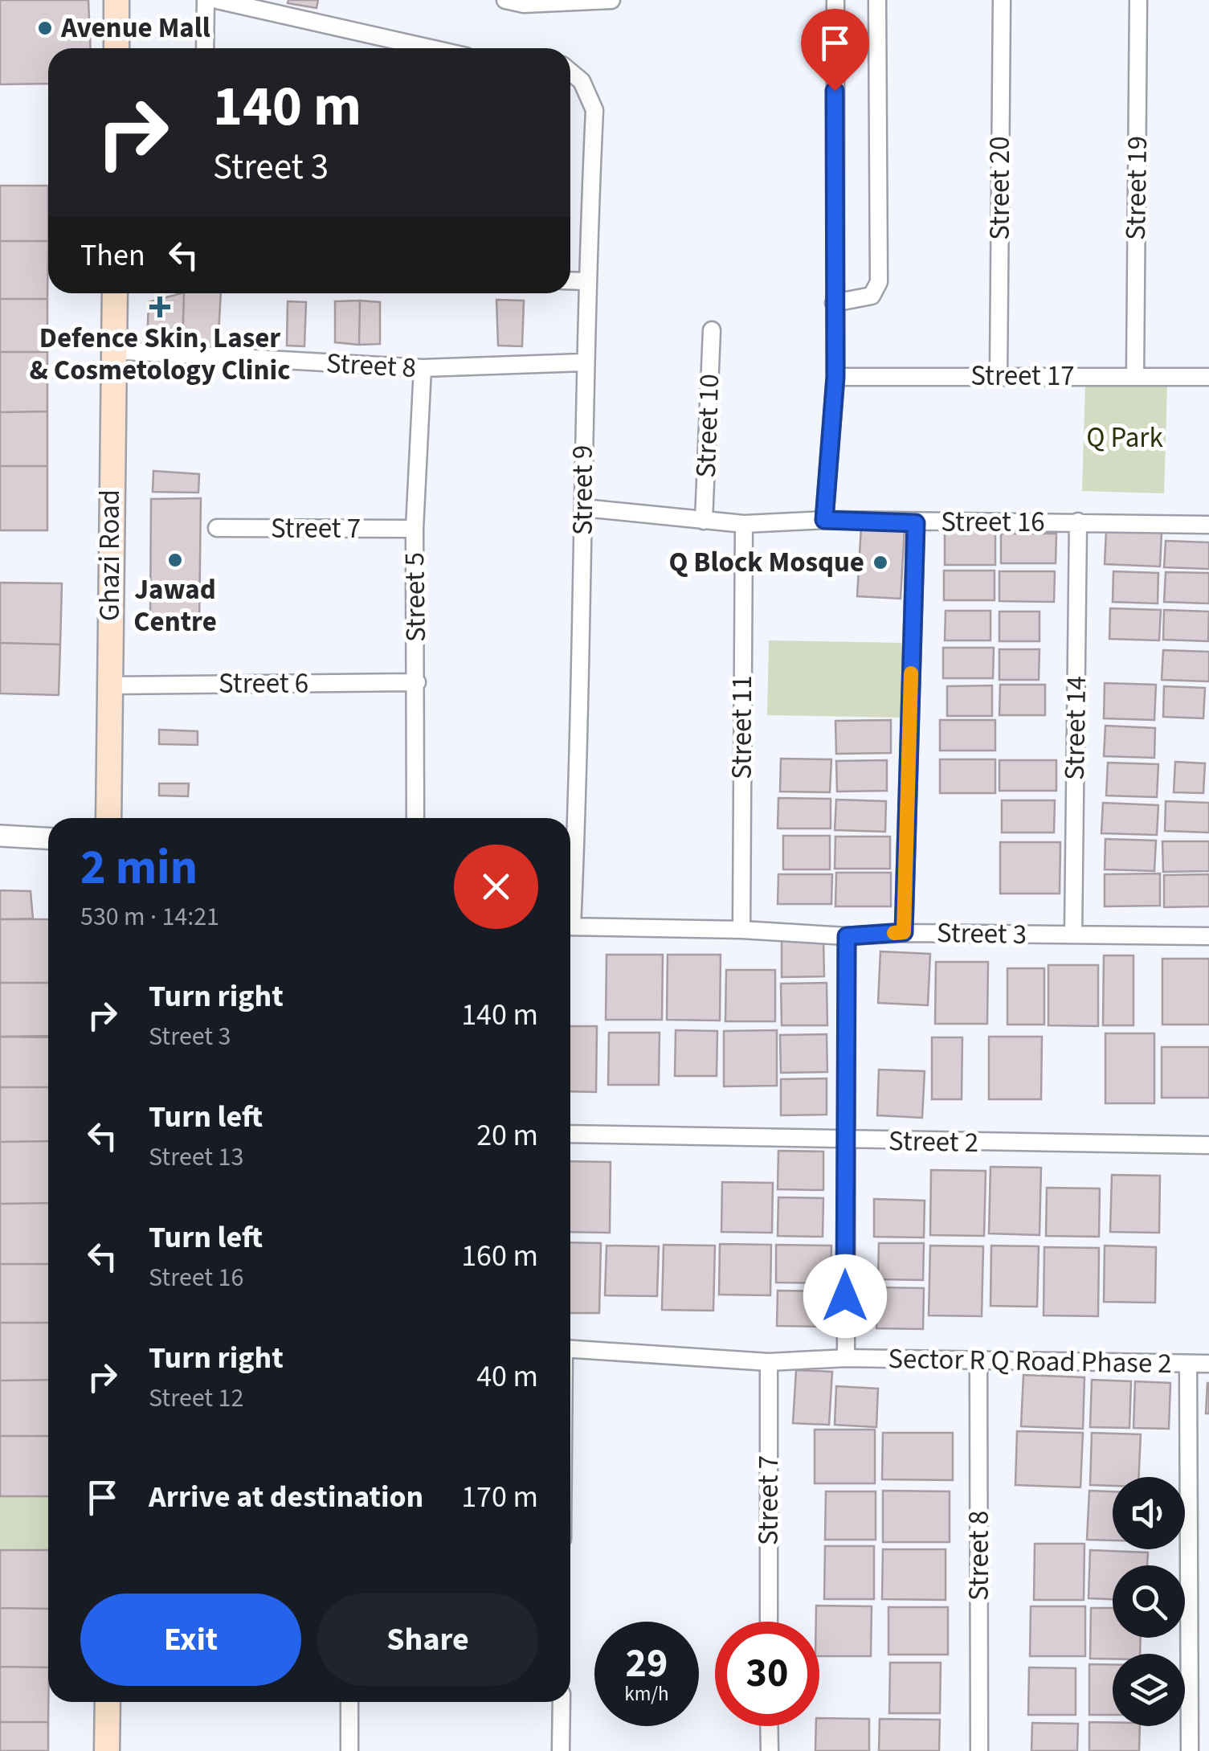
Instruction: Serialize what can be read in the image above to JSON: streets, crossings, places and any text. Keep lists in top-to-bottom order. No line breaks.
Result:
{"streets":{"main road":["Ghazi Road"],"street":["Street 20","Street 19","Street 8","Street 17","Street 10","Street 9","Street 16","Street 7","Street 5","Street 6","Street 11","Street 14","Street 3","Street 2","Sector R Q Road Phase 2"]},"crossings":[["Street 20","Street 17"],["Street 19","Street 17"],["Street 8","Street 9"],["Street 8","Ghazi Road"],["Street 8","Street 5"],["Street 8","Sector R Q Road Phase 2"],["Street 10","Street 16"],["Street 9","Street 16"],["Street 16","Street 11"],["Street 16","Street 14"],["Street 7","Street 5"],["Street 7","Sector R Q Road Phase 2"],["Ghazi Road","Street 6"],["Street 5","Street 6"],["Street 11","Street 3"],["Street 14","Street 3"]],"parks":["Q Park"],"places":{"other":["Avenue Mall","Jawad Centre","Q Block Mosque"],"health":["Defence Skin, Laser & Cosmetology Clinic"]},"page":{"turn":["140 m","Street 3"],"then":"Then","heading":["2 min","530 m · 14:21"],"list":[{"name":"Turn right","note":"Street 3","value":"140 m"},{"name":"Turn left","note":"Street 13","value":"20 m"},{"name":"Turn left","note":"Street 16","value":"160 m"},{"name":"Turn right","note":"Street 12","value":"40 m"},{"name":"Arrive at destination","value":"170 m"}],"buttons":["Exit","Share"],"speed":"29 km/h","limit":"30"}}
